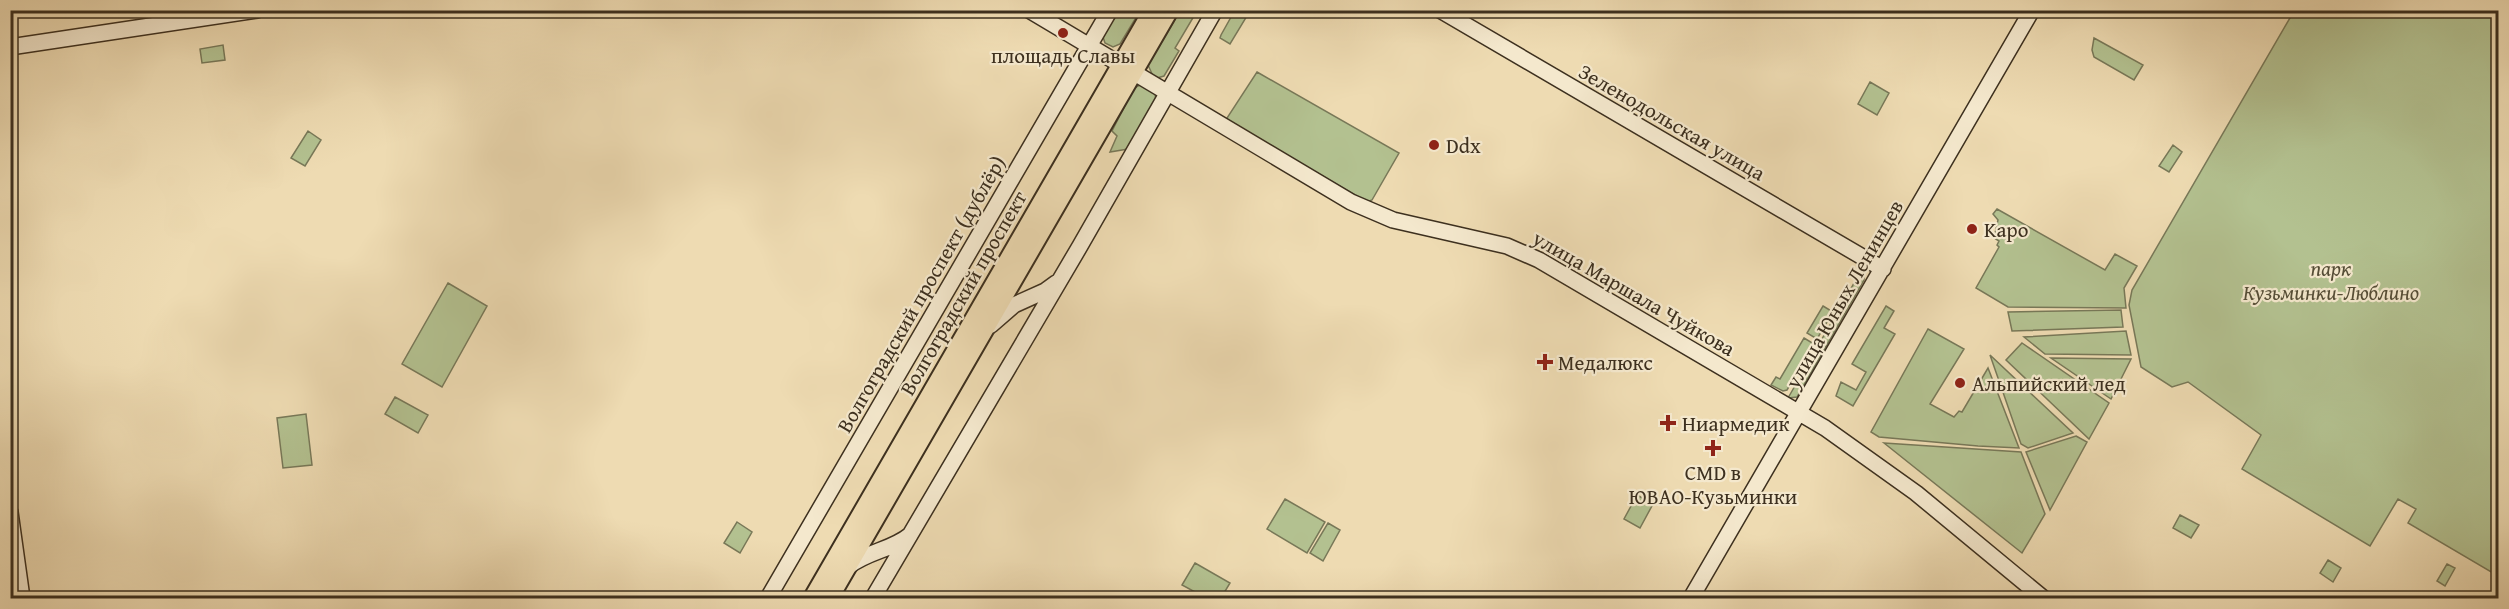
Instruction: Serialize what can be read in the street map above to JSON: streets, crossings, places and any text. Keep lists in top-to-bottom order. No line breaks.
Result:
{"streets":{"main road":["Волгоградский проспект"],"street":["Зеленодольская улица","улица Маршала Чуйкова","Волгоградский проспект (дублёр)","улица Юных Ленинцев"]},"crossings":[["Зеленодольская улица","улица Юных Ленинцев"],["Волгоградский проспект","улица Маршала Чуйкова"],["улица Маршала Чуйкова","Волгоградский проспект (дублёр)"],["улица Маршала Чуйкова","улица Юных Ленинцев"]],"parks":["парк Кузьминки-Люблино"],"places":{"other":["площадь Славы","Ddx","Kapo","Альпийский лед"],"health":["Медалюкс","Ниармедик","CMD в ЮВАО-Кузьминки"]}}
